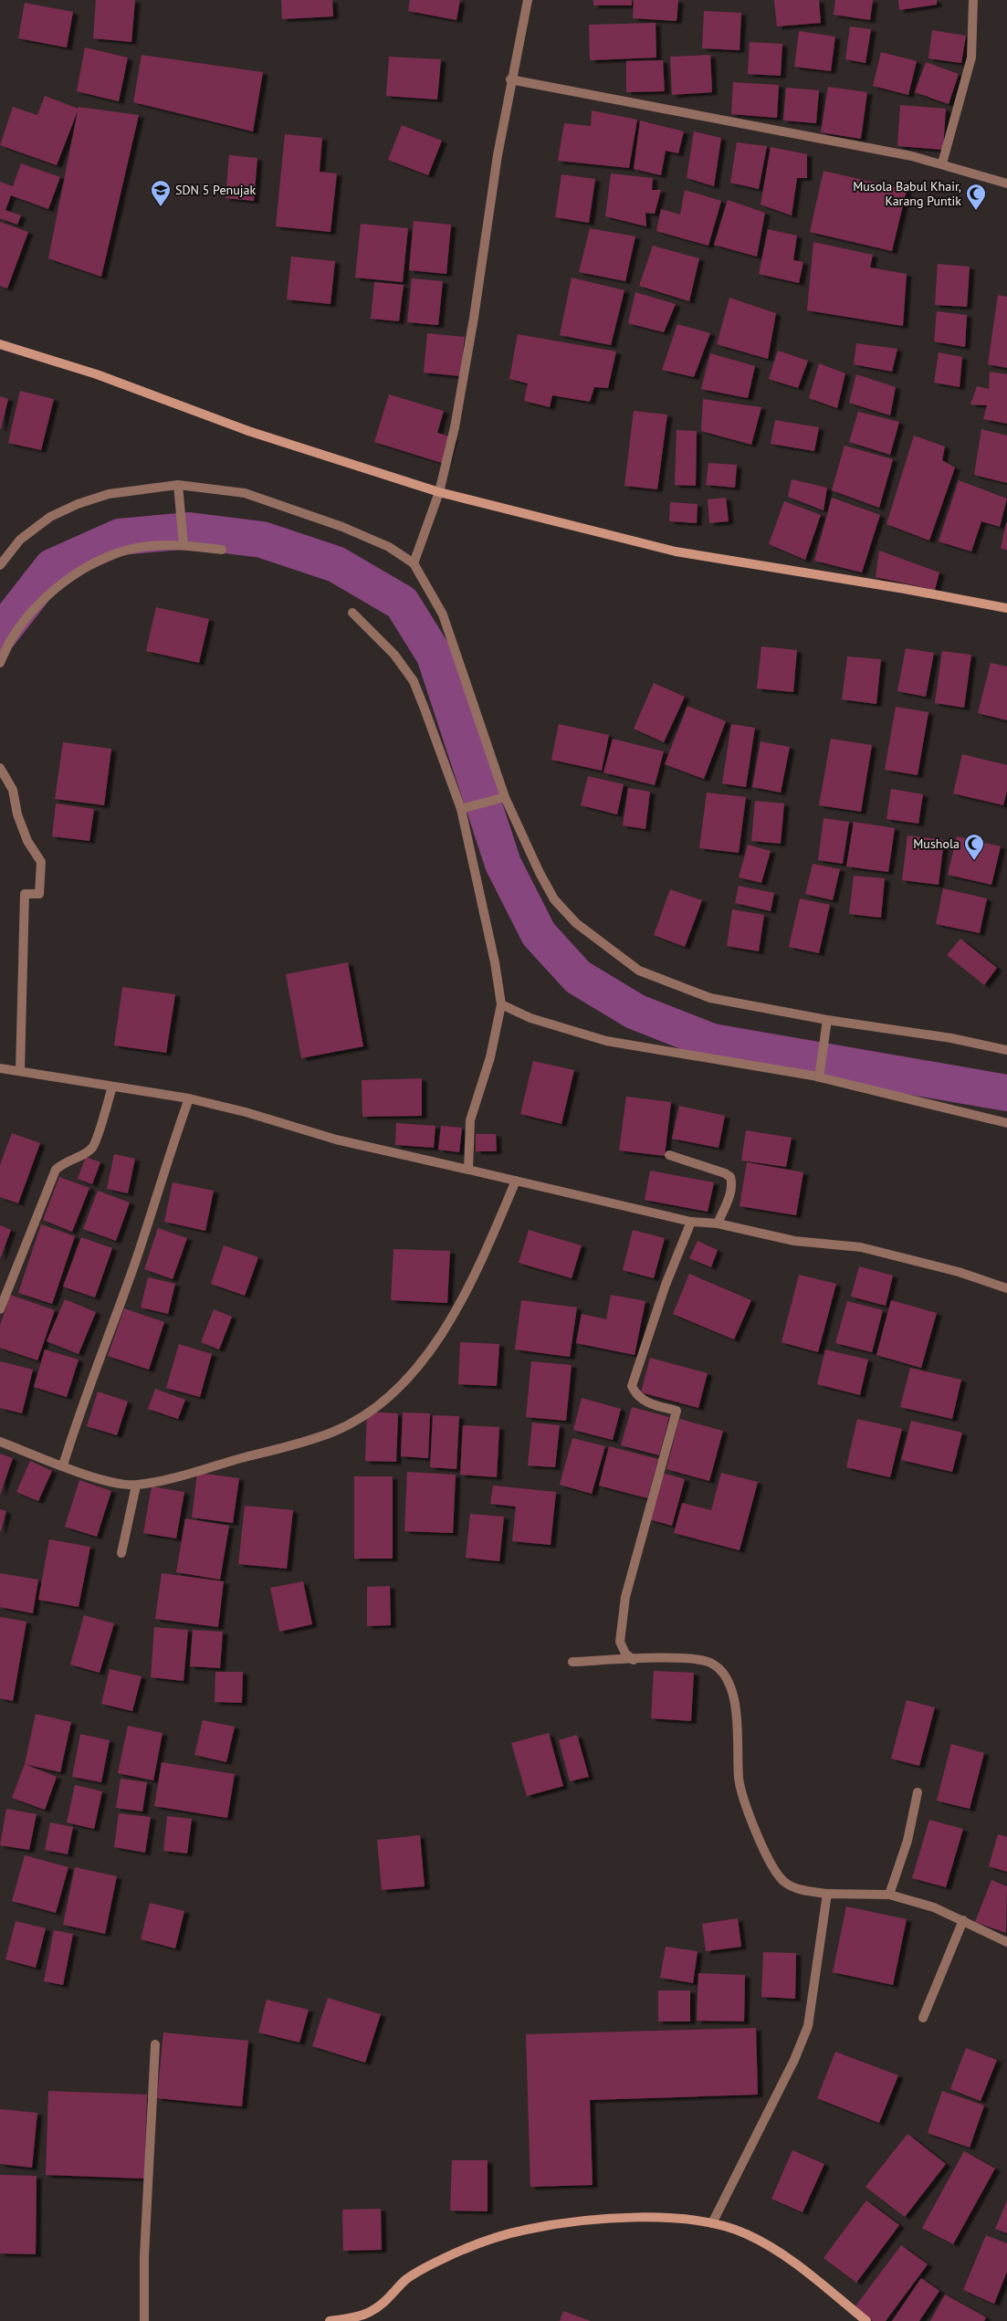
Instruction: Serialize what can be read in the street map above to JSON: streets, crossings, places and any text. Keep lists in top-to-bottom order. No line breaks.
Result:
{"places":{"school or university":["SDN 5 Penujak"],"mosque":["Musola Babul Khair, Karang Puntik","Mushola"]}}
